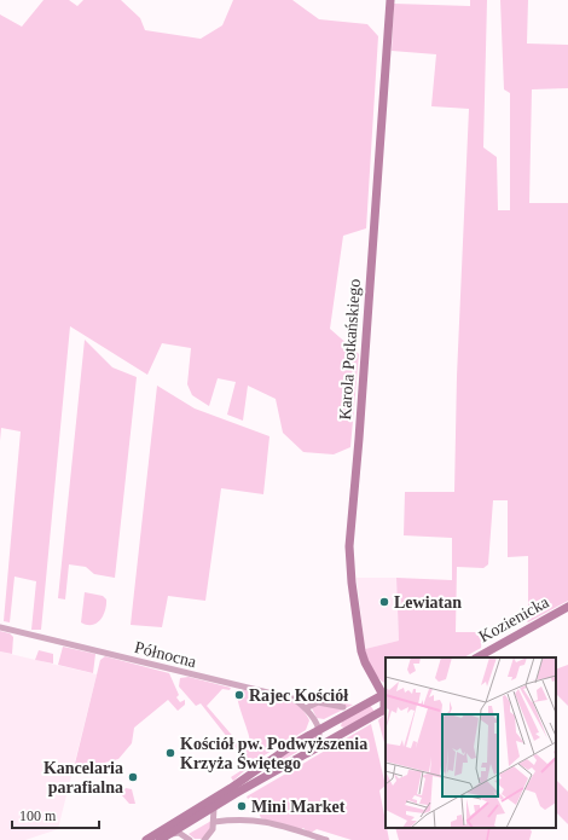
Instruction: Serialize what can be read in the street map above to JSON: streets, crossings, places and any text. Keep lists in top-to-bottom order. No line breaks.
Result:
{"streets":{"street":["Karola Potkańskiego","Kozienicka","Północna"]},"places":["Lewiatan","Rajec Kościół","Kościół pw. Podwyższenia Krzyża Świętego","Kancelaria parafialna","Mini Market"],"scale_bar":"100 m"}
